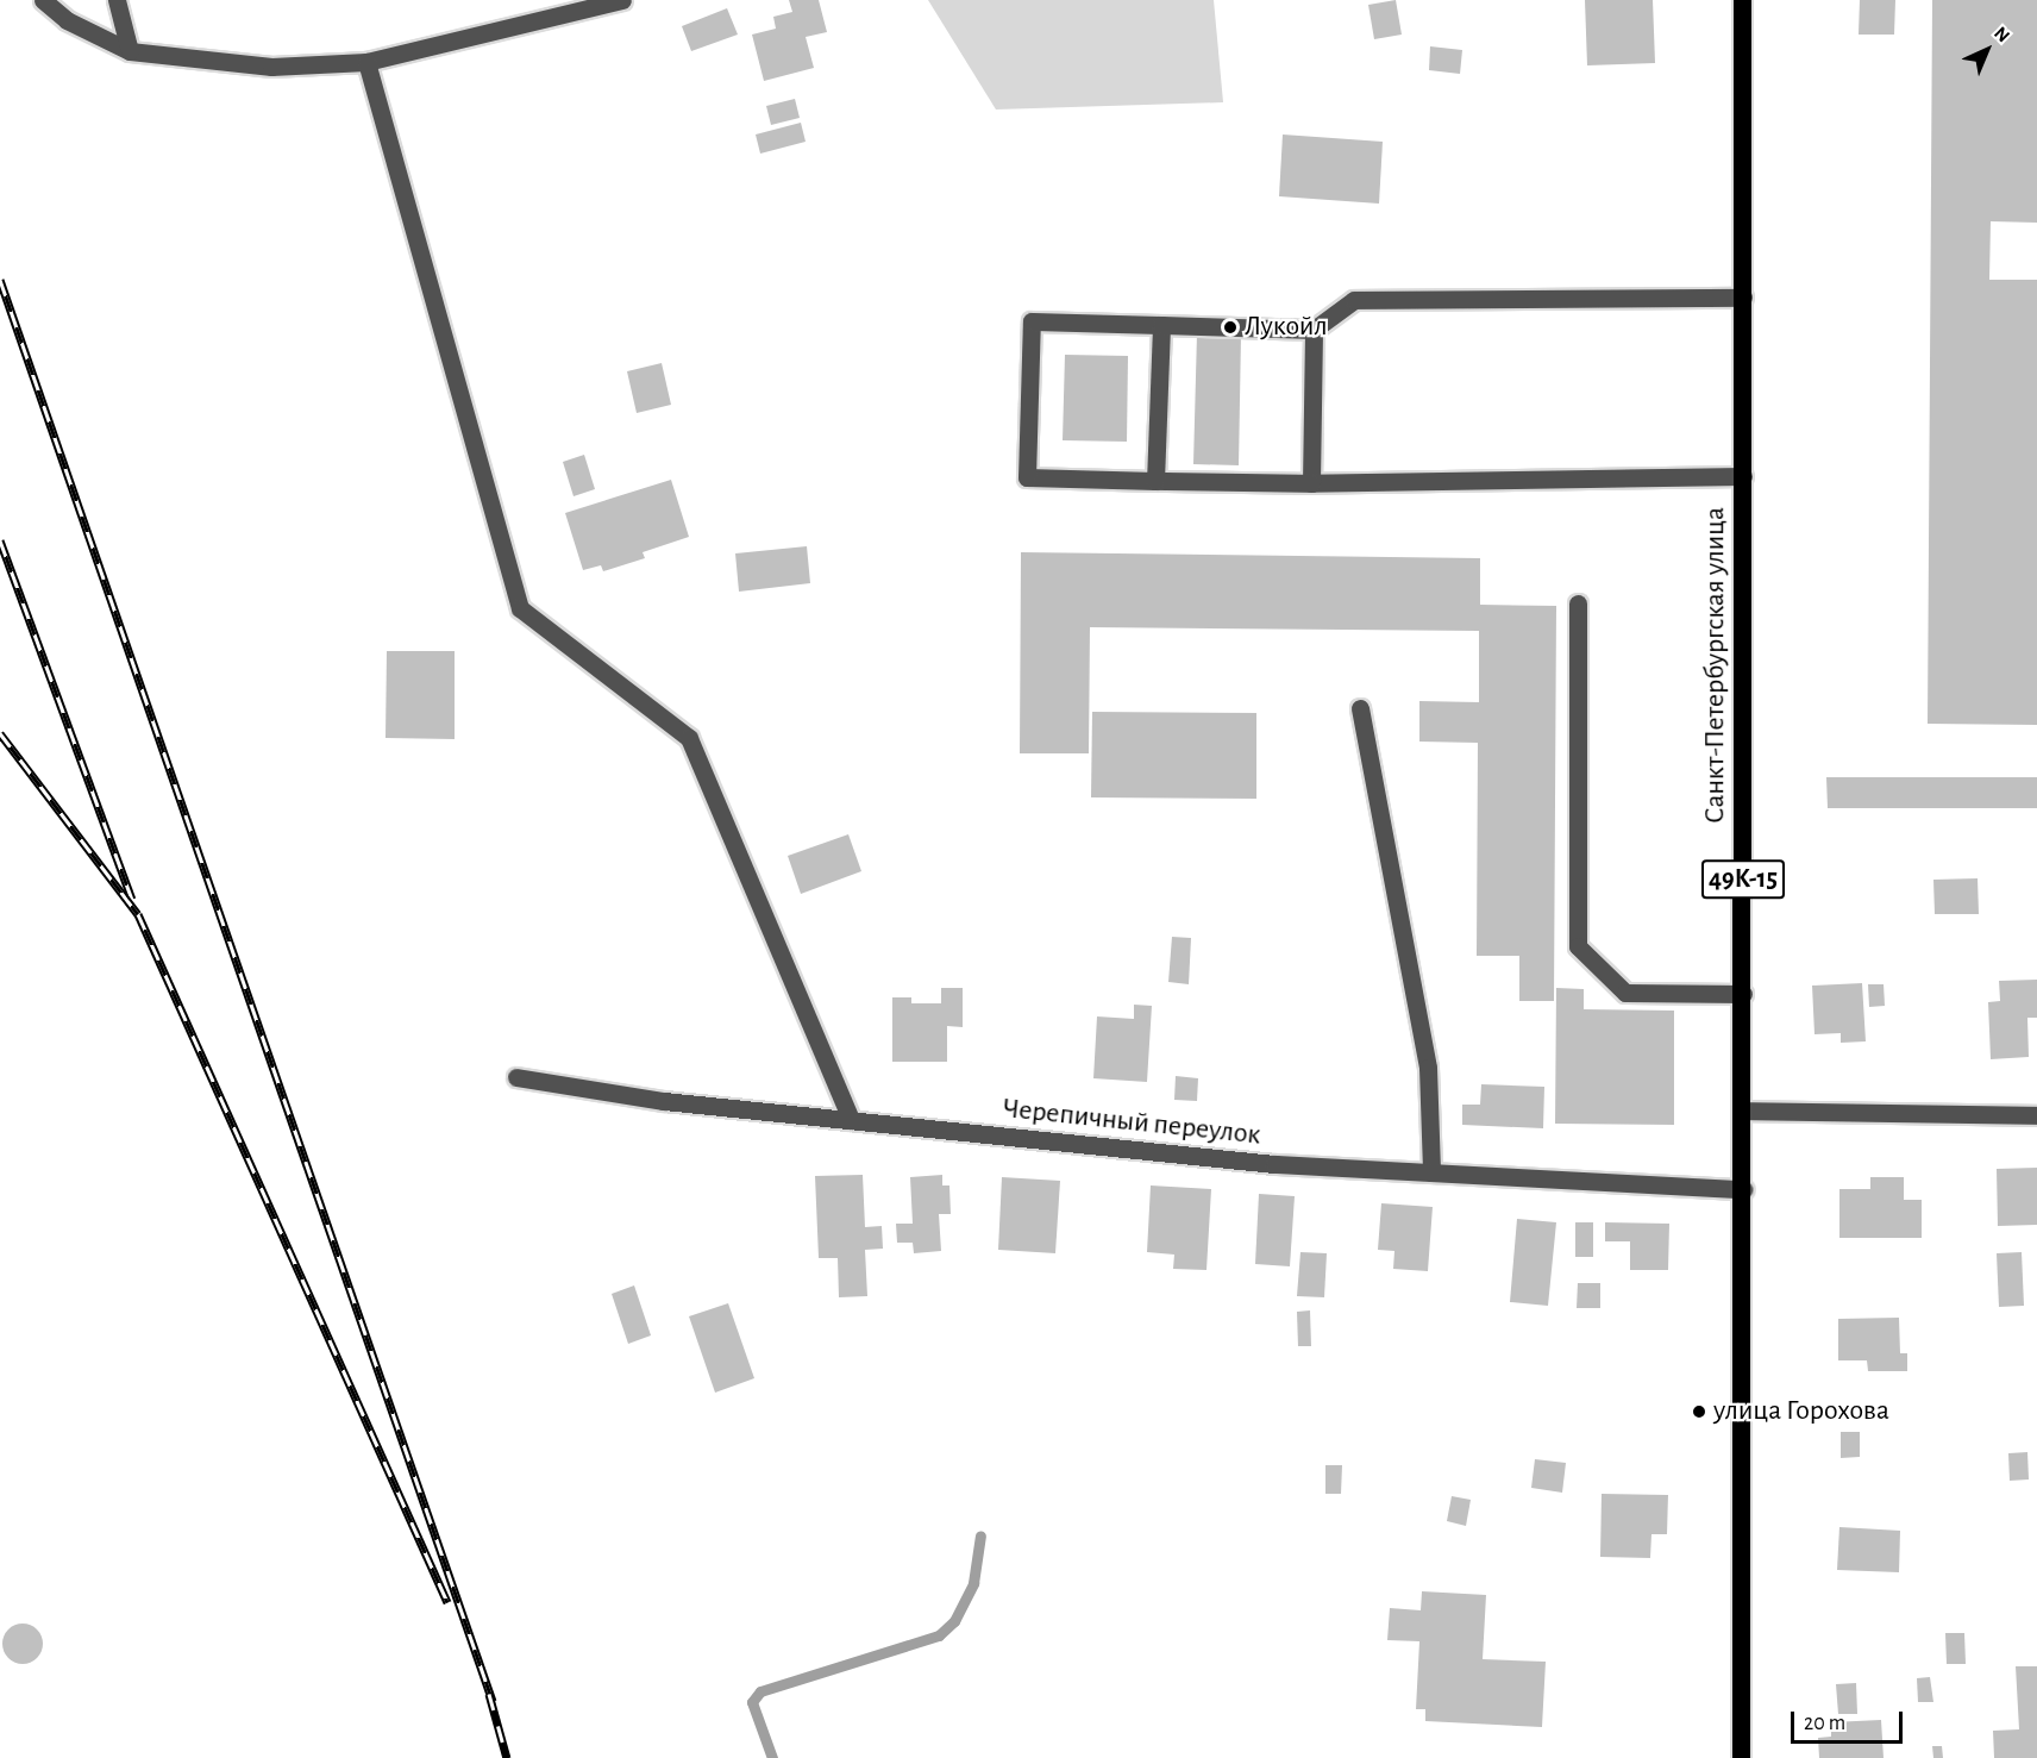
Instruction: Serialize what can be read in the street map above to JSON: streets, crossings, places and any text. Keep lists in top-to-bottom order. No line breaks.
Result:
{"streets":{"main road":["Санкт-Петербургская улица","49К-15"],"street":["Черепичный переулок"]},"crossings":[["Санкт-Петербургская улица","Черепичный переулок"]],"places":["Лукойл","улица Горохова"],"scale_bar":"20 m","north":"top right"}
